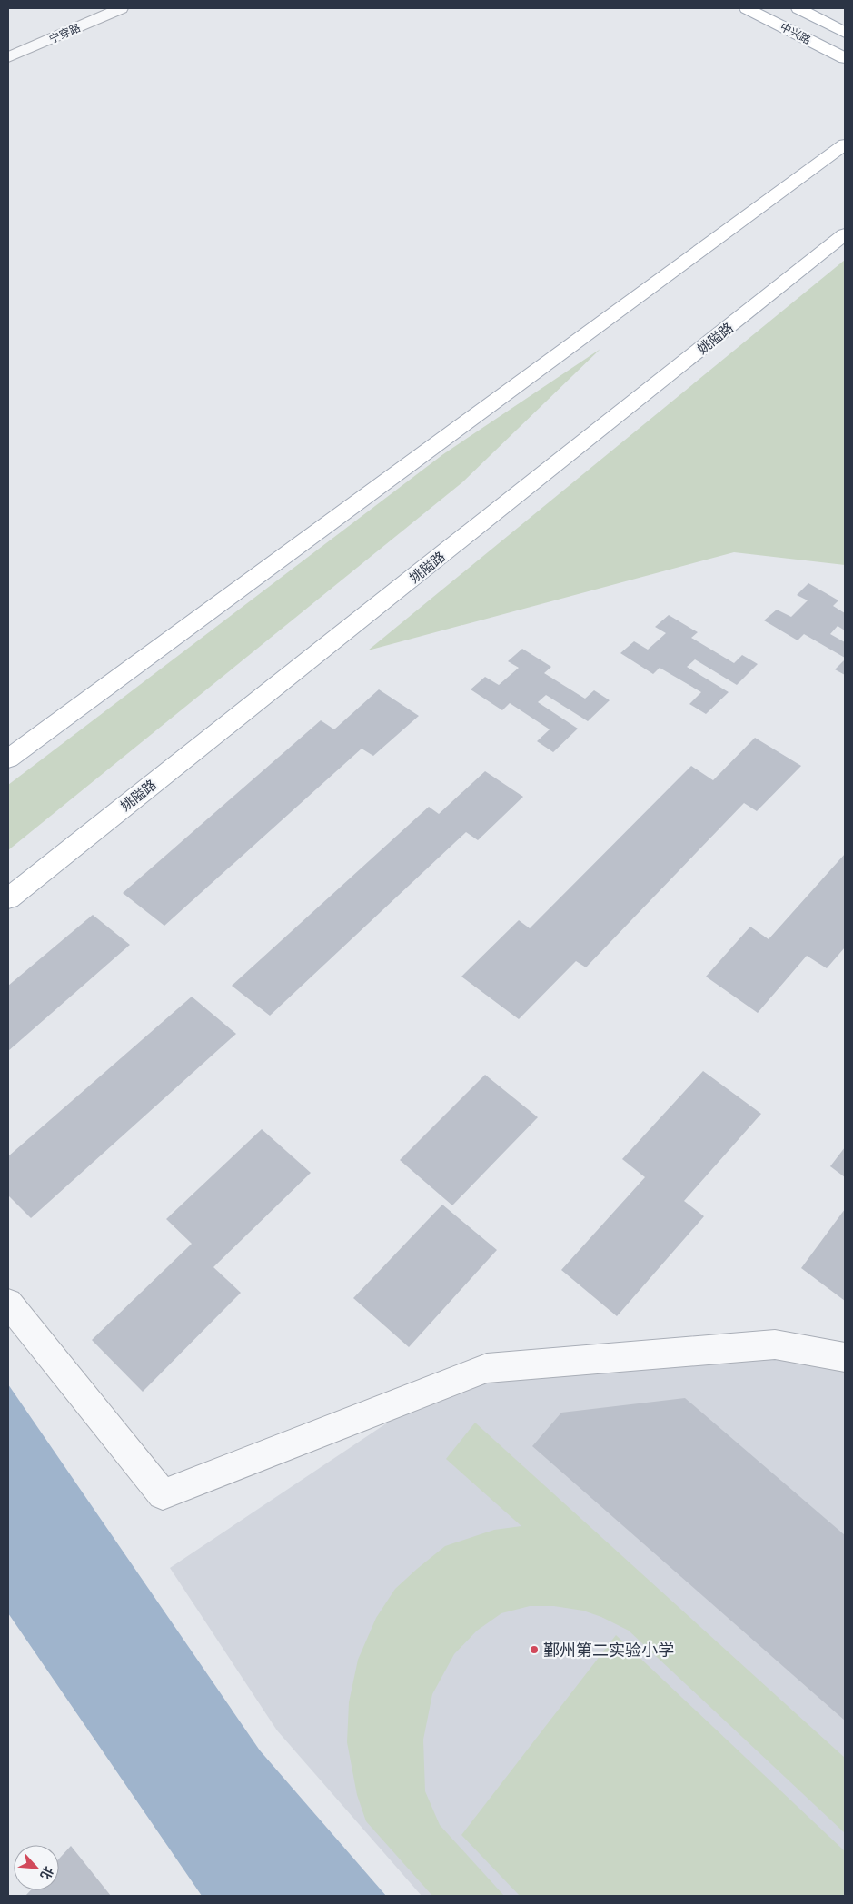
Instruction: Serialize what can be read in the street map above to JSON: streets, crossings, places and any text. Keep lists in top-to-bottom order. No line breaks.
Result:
{"streets":{"main road":["中兴路","姚隘路"],"street":["宁穿路"]},"places":["鄞州第二实验小学"],"north":"bottom right"}
